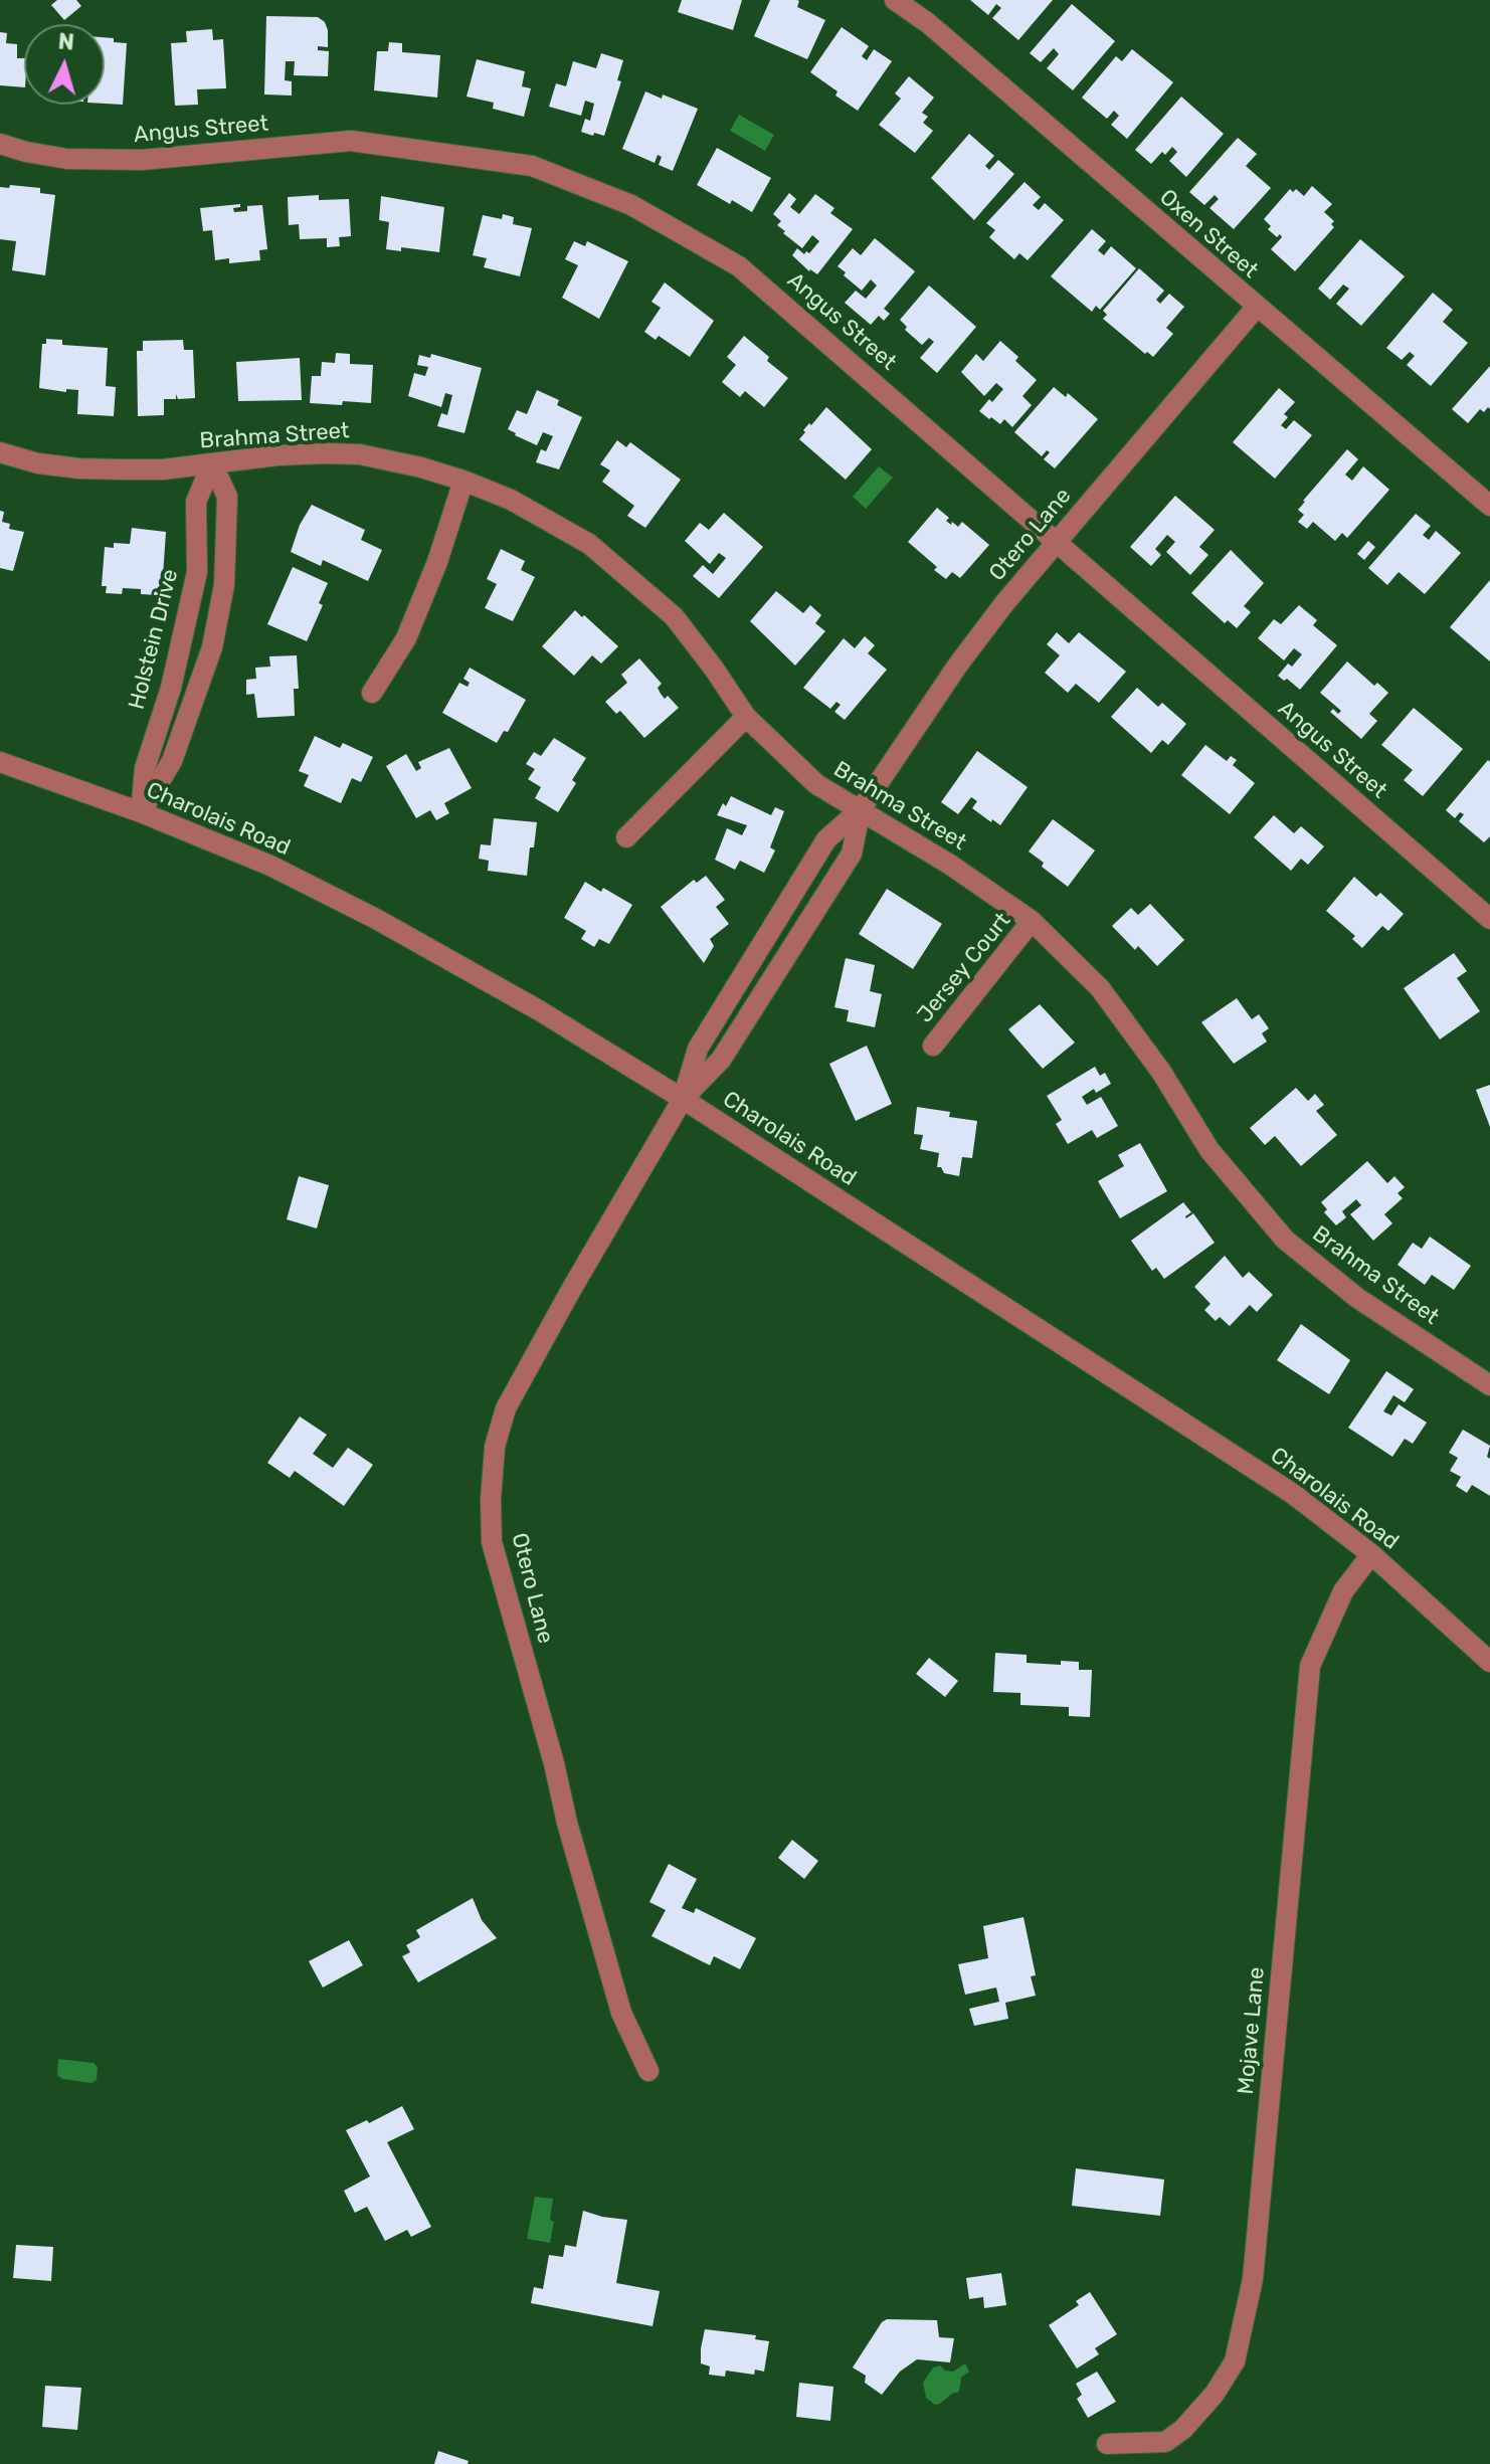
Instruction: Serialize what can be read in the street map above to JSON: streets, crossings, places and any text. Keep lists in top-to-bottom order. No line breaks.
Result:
{"streets":{"street":["Angus Street","Oxen Street","Brahma Street","Otero Lane","Holstein Drive","Charolais Road","Jersey Court","Mojave Lane"]},"crossings":[["Angus Street","Otero Lane"],["Oxen Street","Otero Lane"],["Brahma Street","Otero Lane"],["Brahma Street","Holstein Drive"],["Brahma Street","Jersey Court"],["Otero Lane","Charolais Road"],["Holstein Drive","Charolais Road"],["Charolais Road","Mojave Lane"]],"north":"top"}
